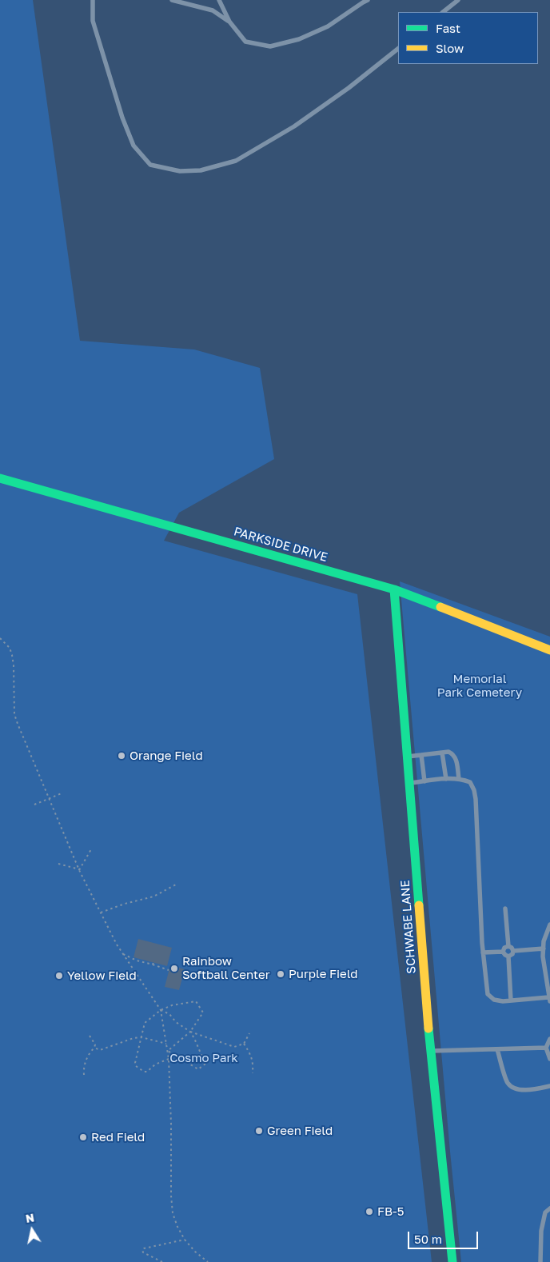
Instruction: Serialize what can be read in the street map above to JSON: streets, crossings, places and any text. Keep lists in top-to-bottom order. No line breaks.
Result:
{"streets":{"street":["PARKSIDE DRIVE","SCHWABE LANE"]},"crossings":[["PARKSIDE DRIVE","SCHWABE LANE"]],"parks":["Memorial Park Cemetery","Cosmo Park"],"places":["Orange Field","Rainbow Softball Center","Purple Field","Yellow Field","Green Field","Red Field","FB-5"],"legend":["Fast","Slow"],"scale_bar":"50 m","north":"top"}
